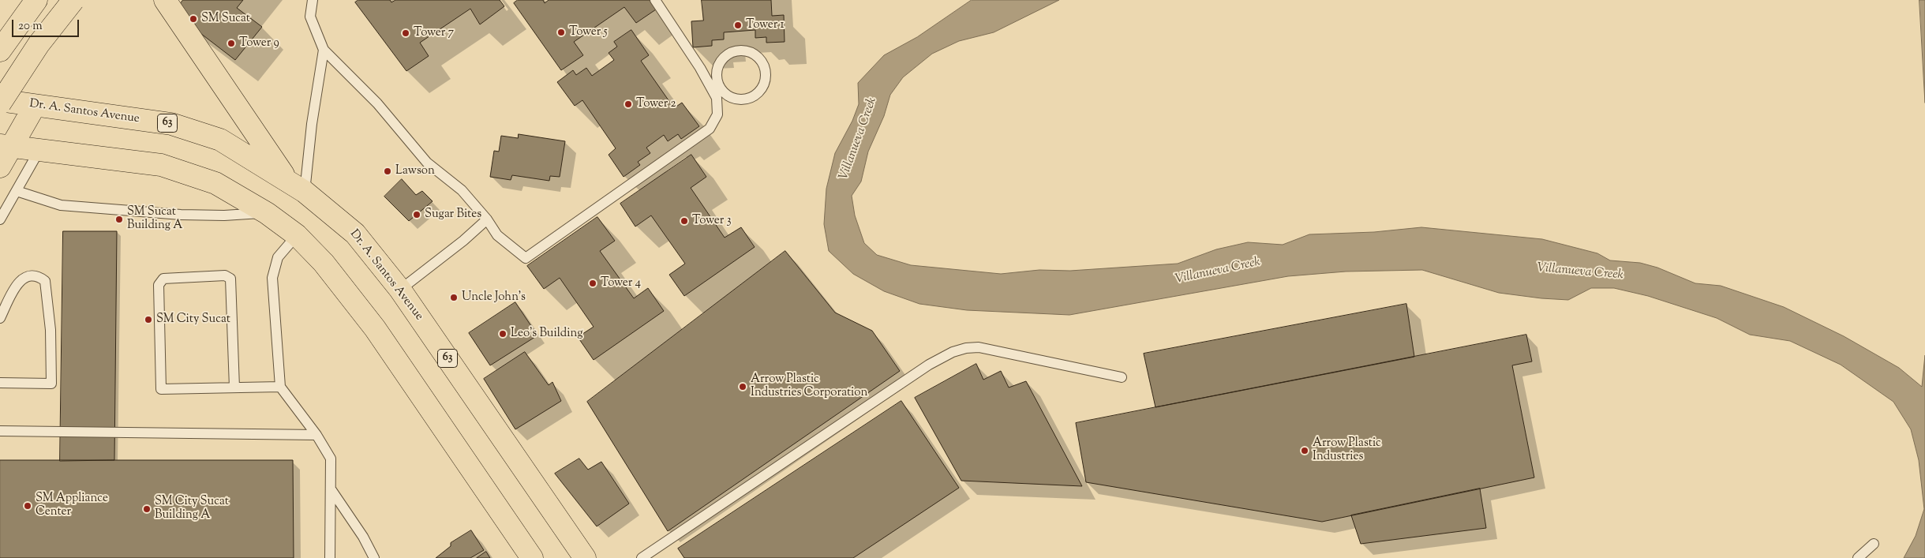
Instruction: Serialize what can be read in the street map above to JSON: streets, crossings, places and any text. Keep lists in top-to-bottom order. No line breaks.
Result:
{"streets":{"main road":["Dr. A. Santos Avenue","63"]},"water":["Villanueva Creek"],"places":["SM Sucat","Tower 1","Tower 5","Tower 7","Tower 9","Tower 2","Lawson","Sugar Bites","SM Sucat Building A","Tower 3","Tower 4","Uncle John's","SM City Sucat","Leo's Building","Arrow Plastic Industries Corporation","Arrow Plastic Industries","SM Appliance Center","SM City Sucat Building A"],"scale_bar":"20 m"}
